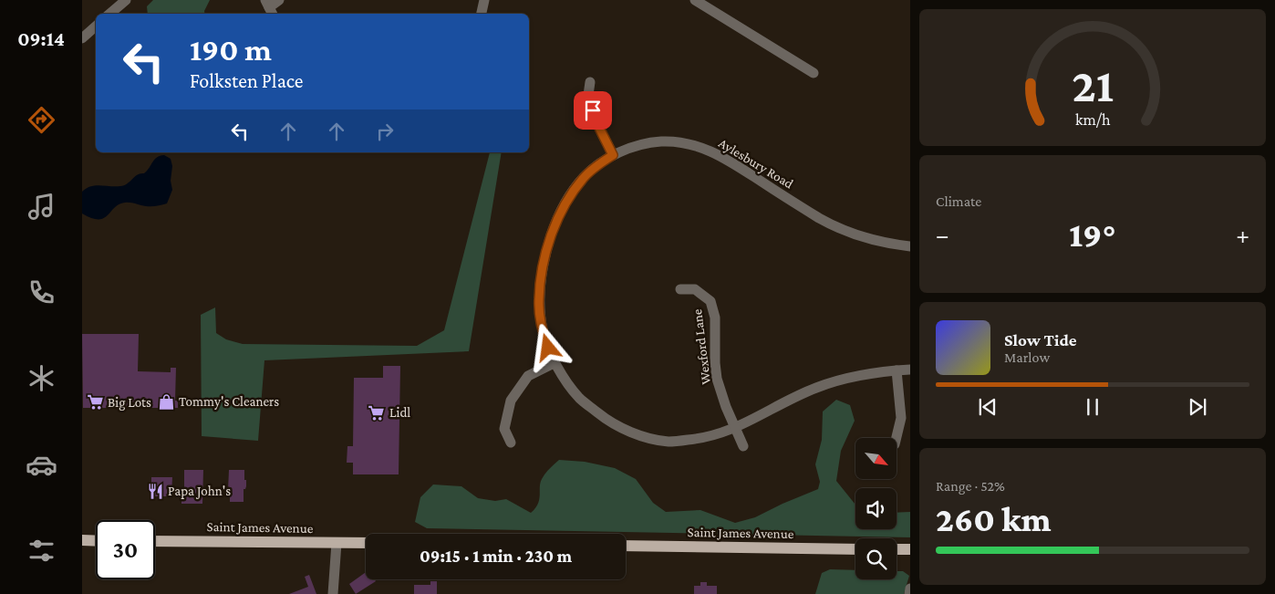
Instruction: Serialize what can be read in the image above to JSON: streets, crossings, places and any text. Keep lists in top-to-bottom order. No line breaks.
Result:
{"streets":{"main road":["Saint James Avenue"],"street":["Aylesbury Road","Wexford Lane"]},"crossings":[["Aylesbury Road","Wexford Lane"]],"places":{"shop":["Tommy's Cleaners"],"supermarket":["Big Lots","Lidl"],"restaurant":["Papa John's"]},"north":"bottom right","page":{"tabs":"09:14","turn":["190 m","Folksten Place"],"tile":["Climate",["Range · 52%","260 km"]],"heat":["−","19°","+"],"song":["Slow Tide","Marlow"],"limit":"30","trip":"09:15 · 1 min · 230 m","gauge":["21","km/h"]}}
